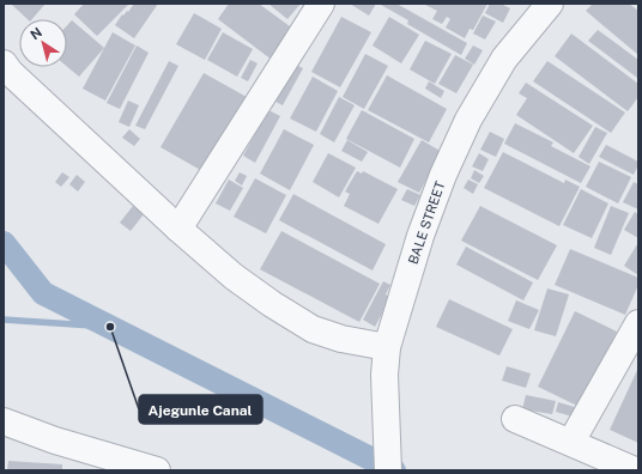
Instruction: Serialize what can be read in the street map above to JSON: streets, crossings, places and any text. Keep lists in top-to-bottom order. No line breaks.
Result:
{"streets":{"street":["BALE STREET"]},"places":["Ajegunle Canal"],"north":"top left"}
